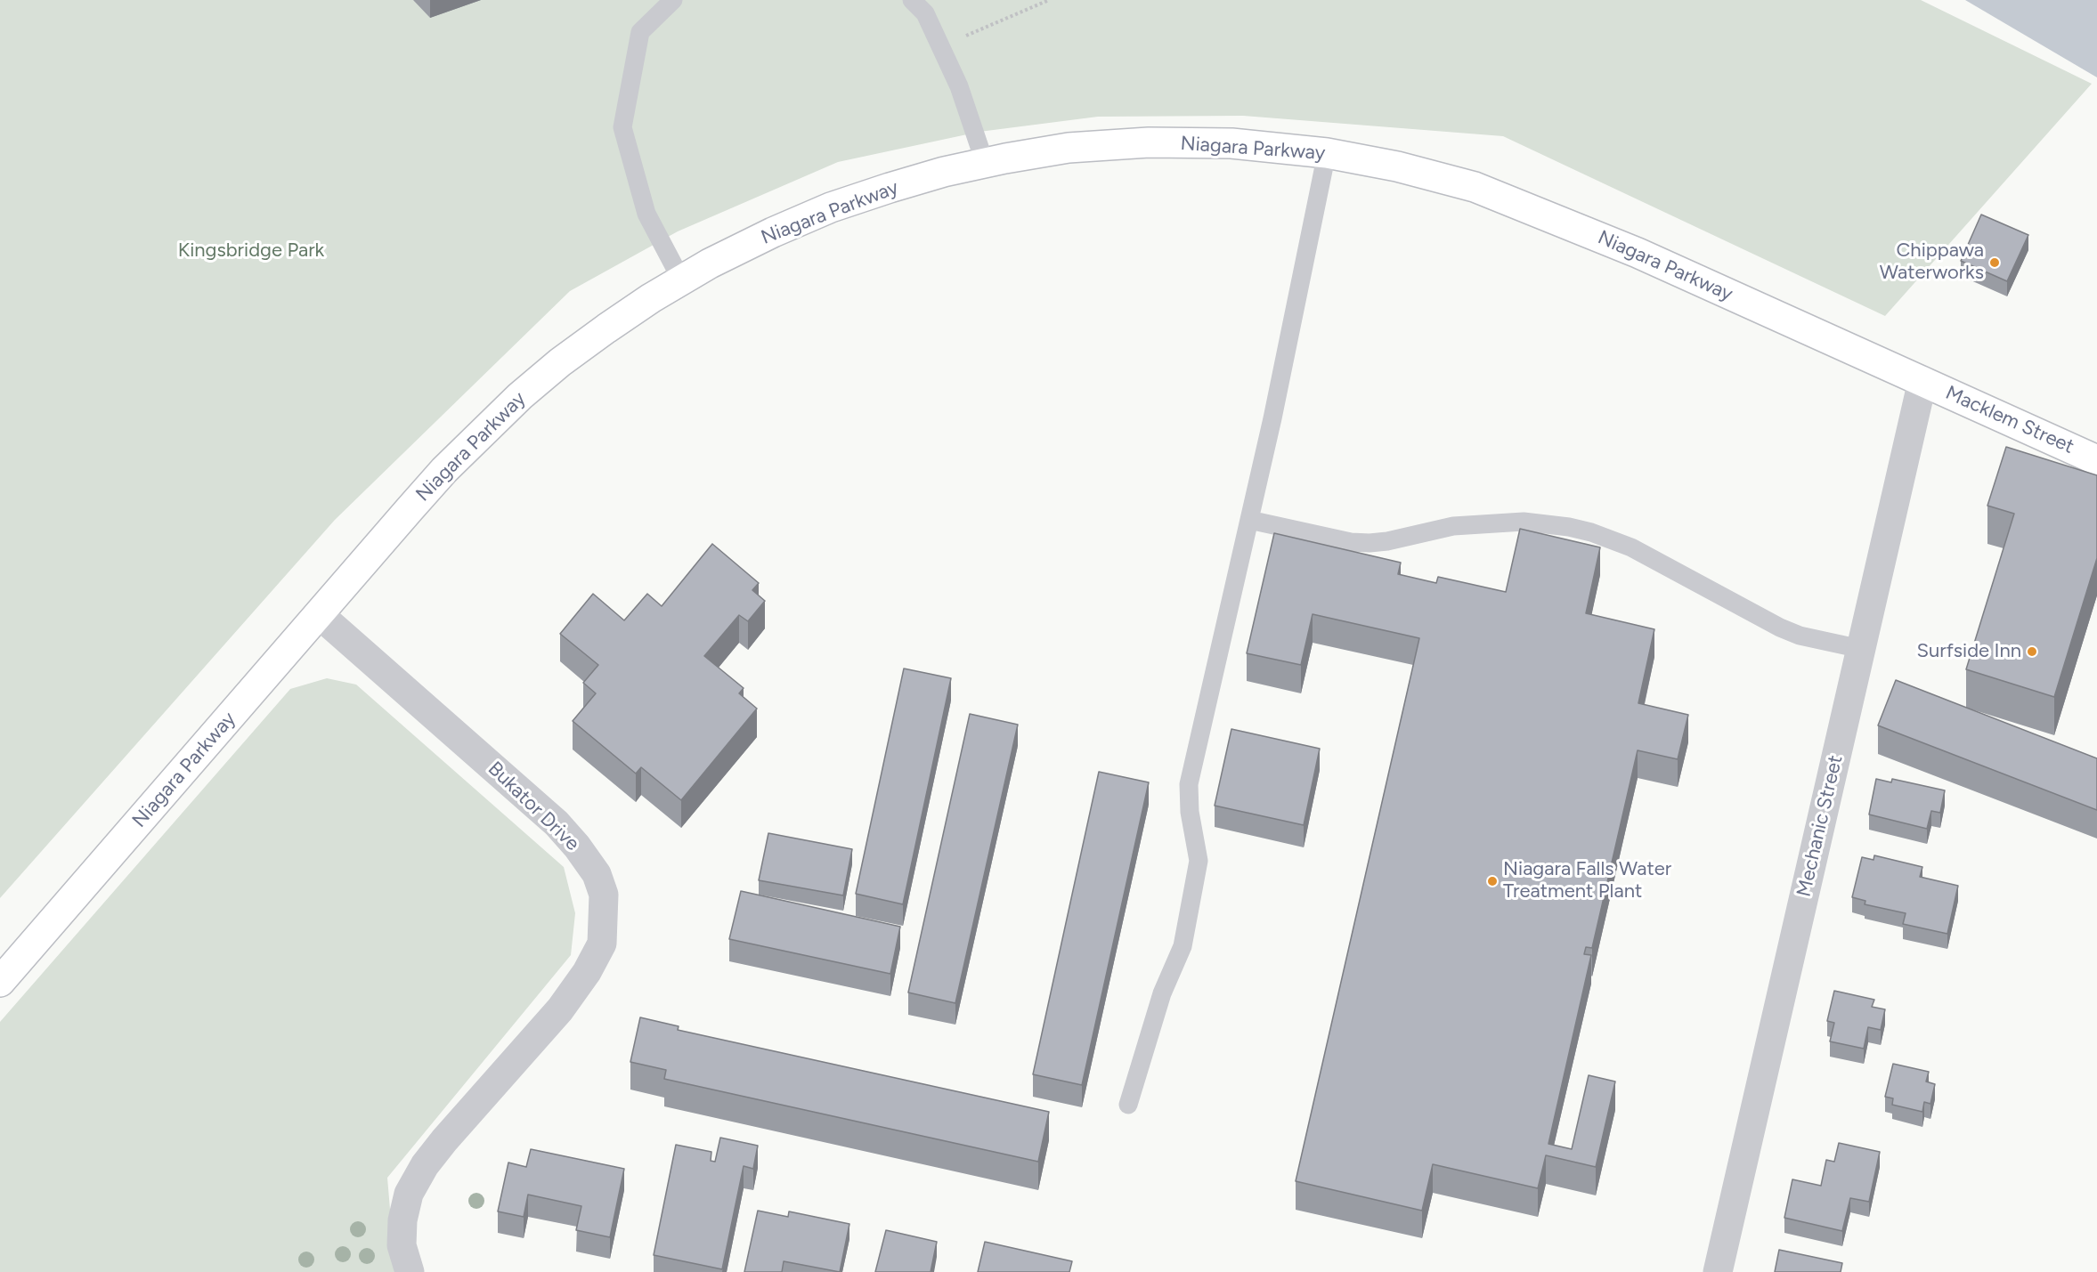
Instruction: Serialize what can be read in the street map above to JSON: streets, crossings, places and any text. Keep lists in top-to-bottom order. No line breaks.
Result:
{"streets":{"main road":["Niagara Parkway","Macklem Street"],"street":["Bukator Drive","Mechanic Street"]},"crossings":[["Niagara Parkway","Macklem Street"],["Niagara Parkway","Bukator Drive"],["Niagara Parkway","Mechanic Street"],["Macklem Street","Mechanic Street"]],"parks":["Kingsbridge Park"],"places":["Chippawa Waterworks","Surfside Inn","Niagara Falls Water Treatment Plant"]}
